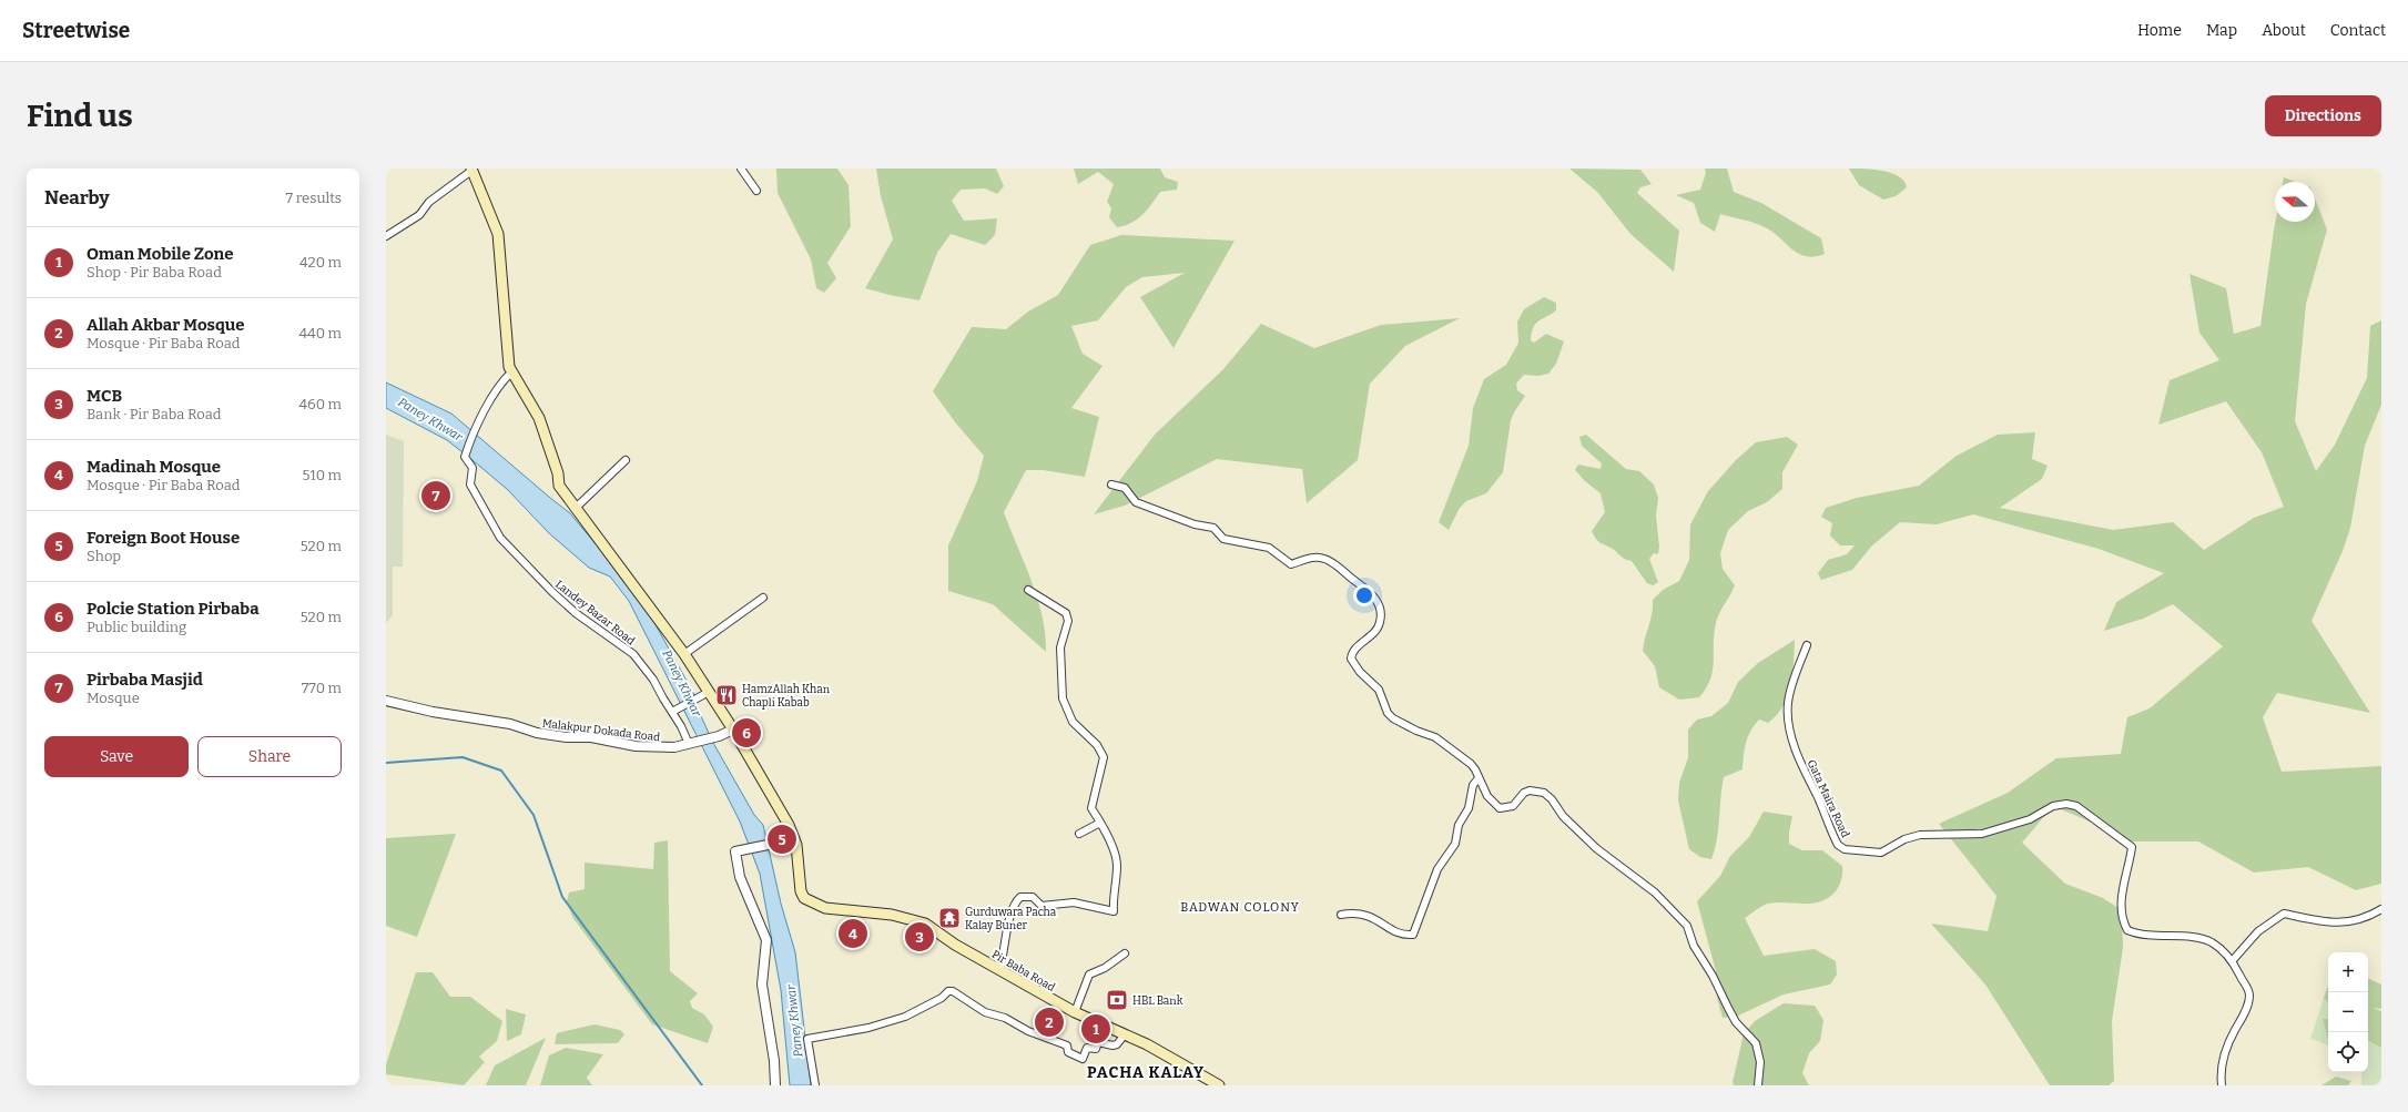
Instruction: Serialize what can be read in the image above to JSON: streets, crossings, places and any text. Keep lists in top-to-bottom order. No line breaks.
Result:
{"streets":{"main road":["Pir Baba Road"],"street":["Landey Bazar Road","Malakpur Dokada Road","Gata Maira Road"]},"crossings":[["Landey Bazar Road","Malakpur Dokada Road"]],"districts":["BADWAN COLONY","PACHA KALAY"],"water":["Paney Khwar"],"places":{"restaurant":["HamzAllah Khan Chapli Kabab"],"temple":["Gurduwara Pacha Kalay Buner"],"bank":["HBL Bank"]},"north":"left","page":{"header":"Streetwise","nav":["Home","Map","About","Contact"],"buttons":["Directions",["Save","Share"]],"title":"Find us","heading":["Nearby","7 results"],"list":[{"mark":"1","name":"Oman Mobile Zone","note":"Shop · Pir Baba Road","value":"420 m"},{"mark":"2","name":"Allah Akbar Mosque","note":"Mosque · Pir Baba Road","value":"440 m"},{"mark":"3","name":"MCB","note":"Bank · Pir Baba Road","value":"460 m"},{"mark":"4","name":"Madinah Mosque","note":"Mosque · Pir Baba Road","value":"510 m"},{"mark":"5","name":"Foreign Boot House","note":"Shop","value":"520 m"},{"mark":"6","name":"Polcie Station Pirbaba","note":"Public building","value":"520 m"},{"mark":"7","name":"Pirbaba Masjid","note":"Mosque","value":"770 m"}],"pins":["7","6","5","4","3","2","1"],"map_buttons":["+","−"]}}
